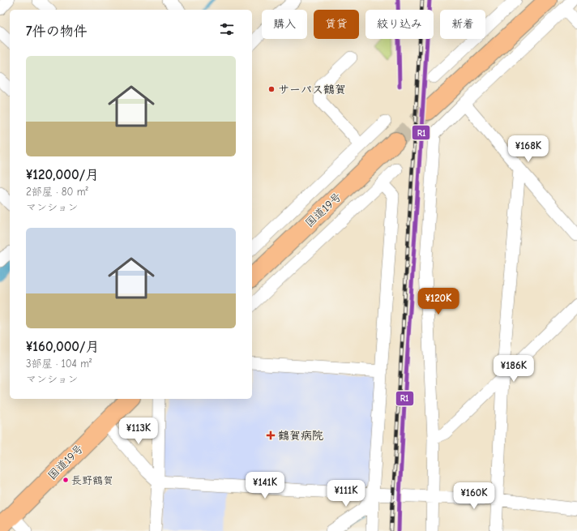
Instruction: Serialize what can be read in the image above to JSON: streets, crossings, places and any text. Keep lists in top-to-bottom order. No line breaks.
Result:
{"streets":{"highway":["国道19号"]},"places":{"other":["サーパス鶴賀","長野鶴賀"],"health":["鶴賀病院"]},"lines":["transit line R1"],"page":{"chip":["購入","賃貸","絞り込み","新着"],"heading":"7件の物件","list":[{"name":"¥120,000/月","note":"2部屋 · 80 m² · マンション"},{"name":"¥160,000/月","note":"3部屋 · 104 m² · マンション"}],"price":["¥168K","¥120K","¥186K","¥113K","¥141K","¥111K","¥160K"]}}
